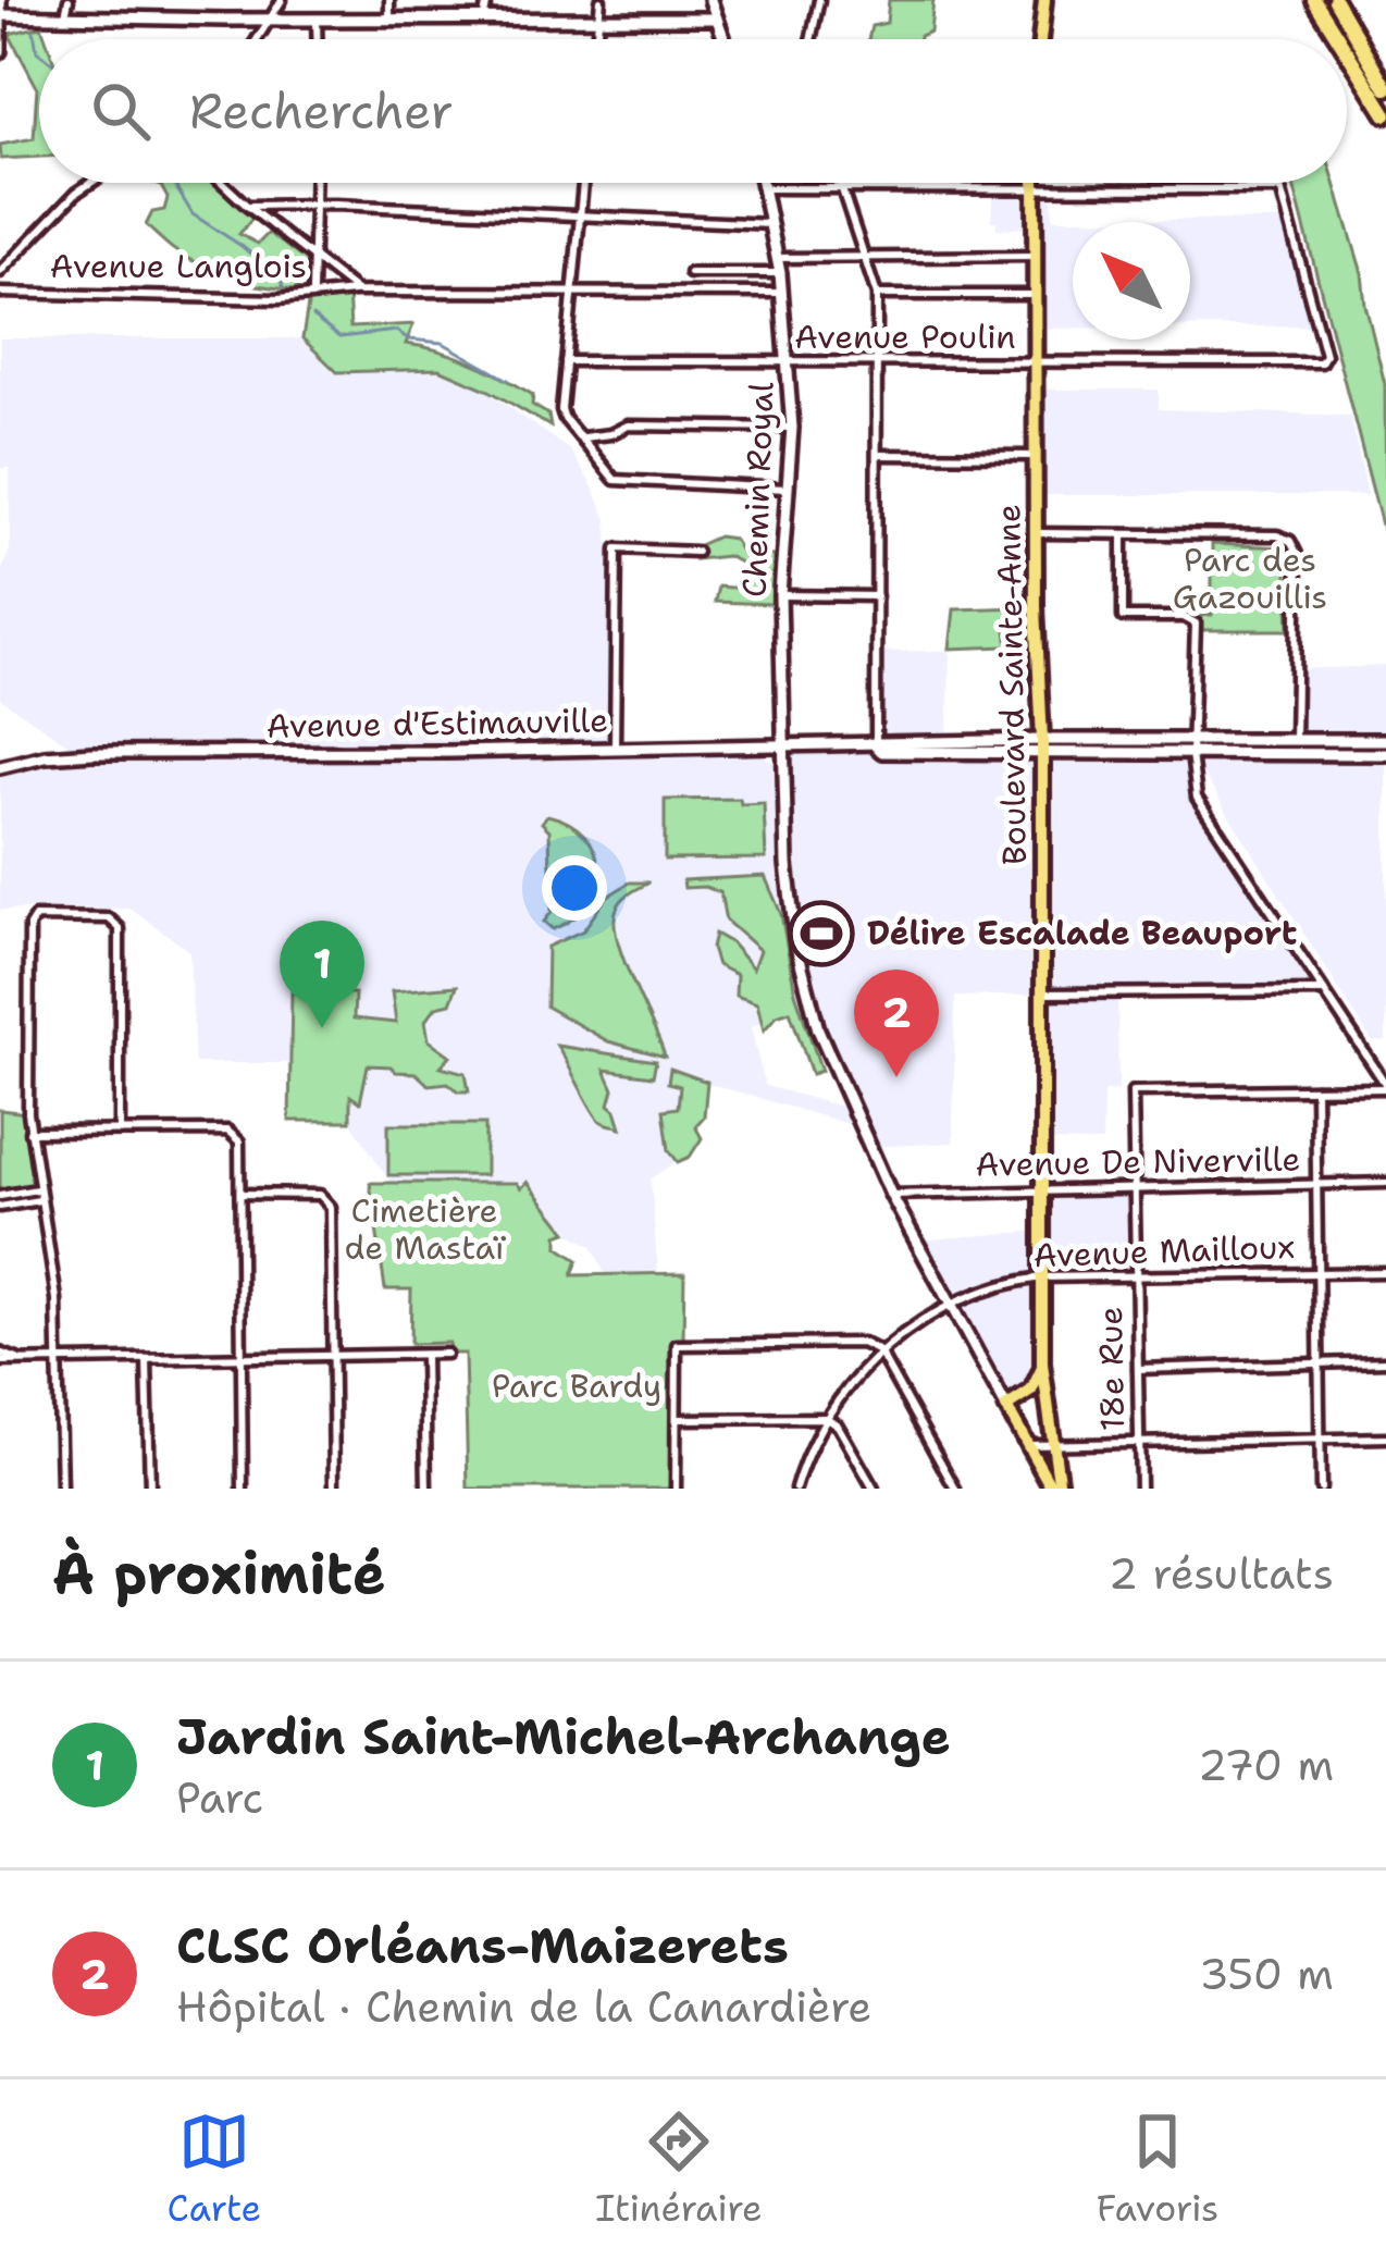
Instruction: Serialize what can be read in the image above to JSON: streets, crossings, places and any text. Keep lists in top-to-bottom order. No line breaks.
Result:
{"streets":{"main road":["Chemin Royal","Boulevard Sainte-Anne","Avenue d'Estimauville"],"street":["Avenue Langlois","Avenue Poulin","Avenue De Niverville","Avenue Mailloux","18e Rue"]},"crossings":[["Avenue Langlois","Chemin Royal"],["Avenue Poulin","Chemin Royal"],["Avenue Poulin","Boulevard Sainte-Anne"],["Chemin Royal","Avenue d'Estimauville"],["Chemin Royal","Avenue De Niverville"],["Chemin Royal","Avenue Mailloux"],["Boulevard Sainte-Anne","Avenue d'Estimauville"],["Boulevard Sainte-Anne","Avenue De Niverville"],["Boulevard Sainte-Anne","Avenue Mailloux"],["Avenue De Niverville","18e Rue"],["Avenue Mailloux","18e Rue"]],"parks":["Parc des Gazouillis","Cimetière de Mastaï","Parc Bardy"],"places":{"sports":["Délire Escalade Beauport"]},"north":"top left","page":{"search":"Rechercher","pins":["1","2"],"heading":["À proximité","2 résultats"],"list":[{"mark":"1","name":"Jardin Saint-Michel-Archange","note":"Parc","value":"270 m"},{"mark":"2","name":"CLSC Orléans-Maizerets","note":"Hôpital · Chemin de la Canardière","value":"350 m"}],"nav":["Carte","Itinéraire","Favoris"]}}
